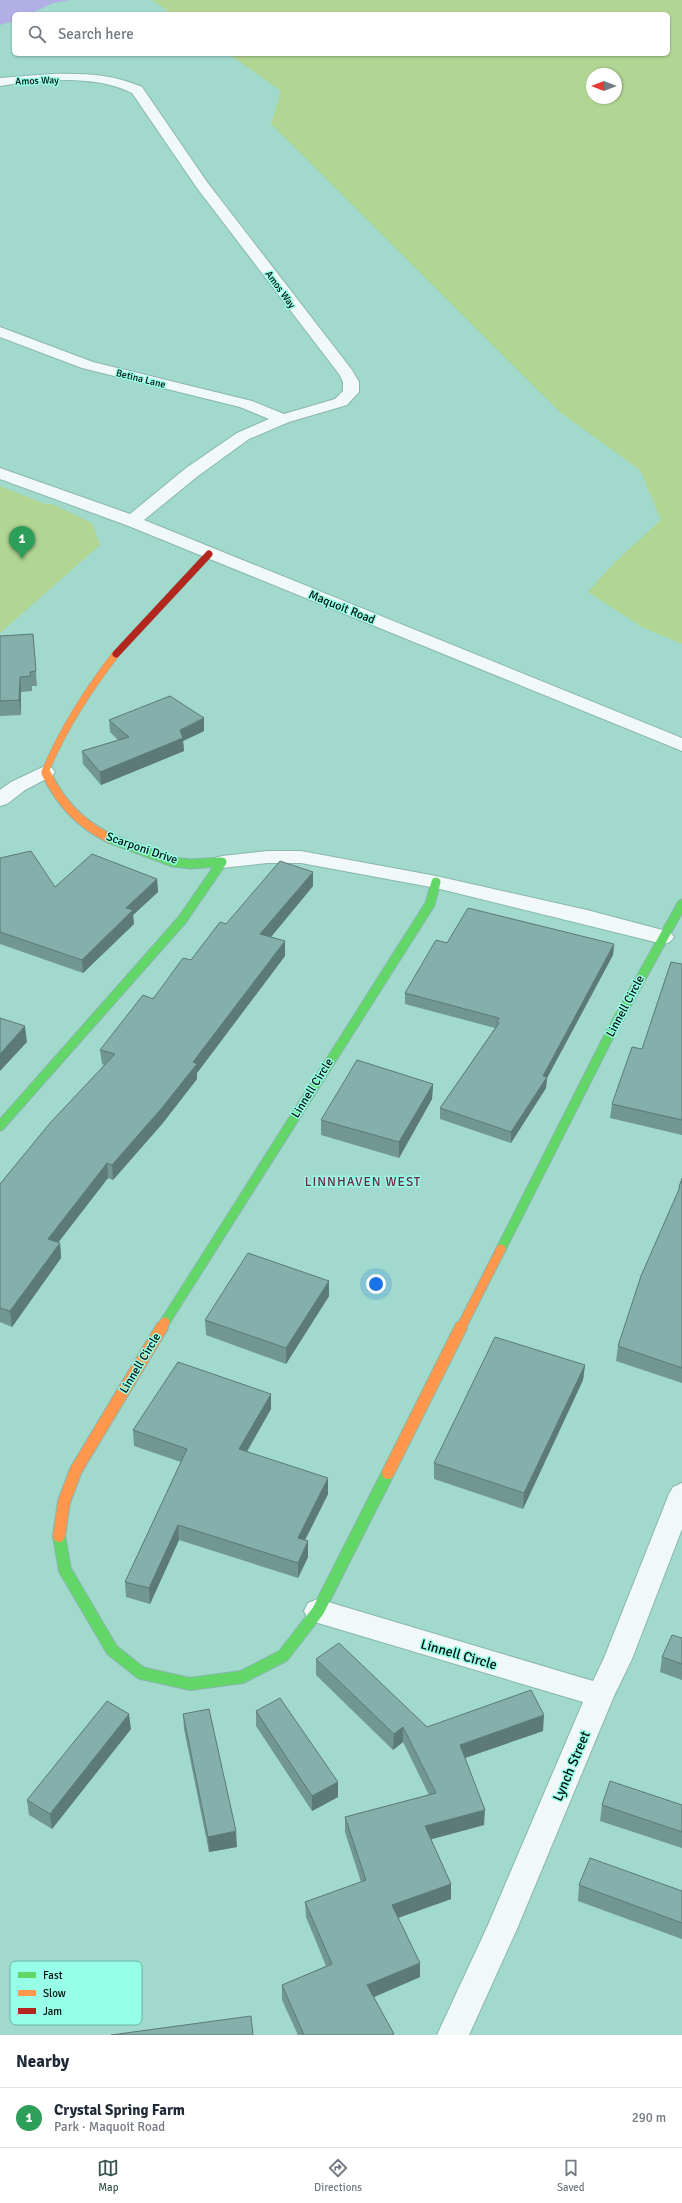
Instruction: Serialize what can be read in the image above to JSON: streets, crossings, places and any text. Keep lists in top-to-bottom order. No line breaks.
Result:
{"streets":{"street":["Amos Way","Betina Lane","Maquoit Road","Scarponi Drive","Linnell Circle","Lynch Street"]},"crossings":[["Amos Way","Betina Lane"],["Amos Way","Maquoit Road"],["Linnell Circle","Lynch Street"]],"districts":["LINNHAVEN WEST"],"legend":["Fast","Slow","Jam"],"north":"left","page":{"search":"Search here","pins":"1","heading":"Nearby","list":[{"mark":"1","name":"Crystal Spring Farm","note":"Park · Maquoit Road","value":"290 m"}],"nav":["Map","Directions","Saved"]}}
